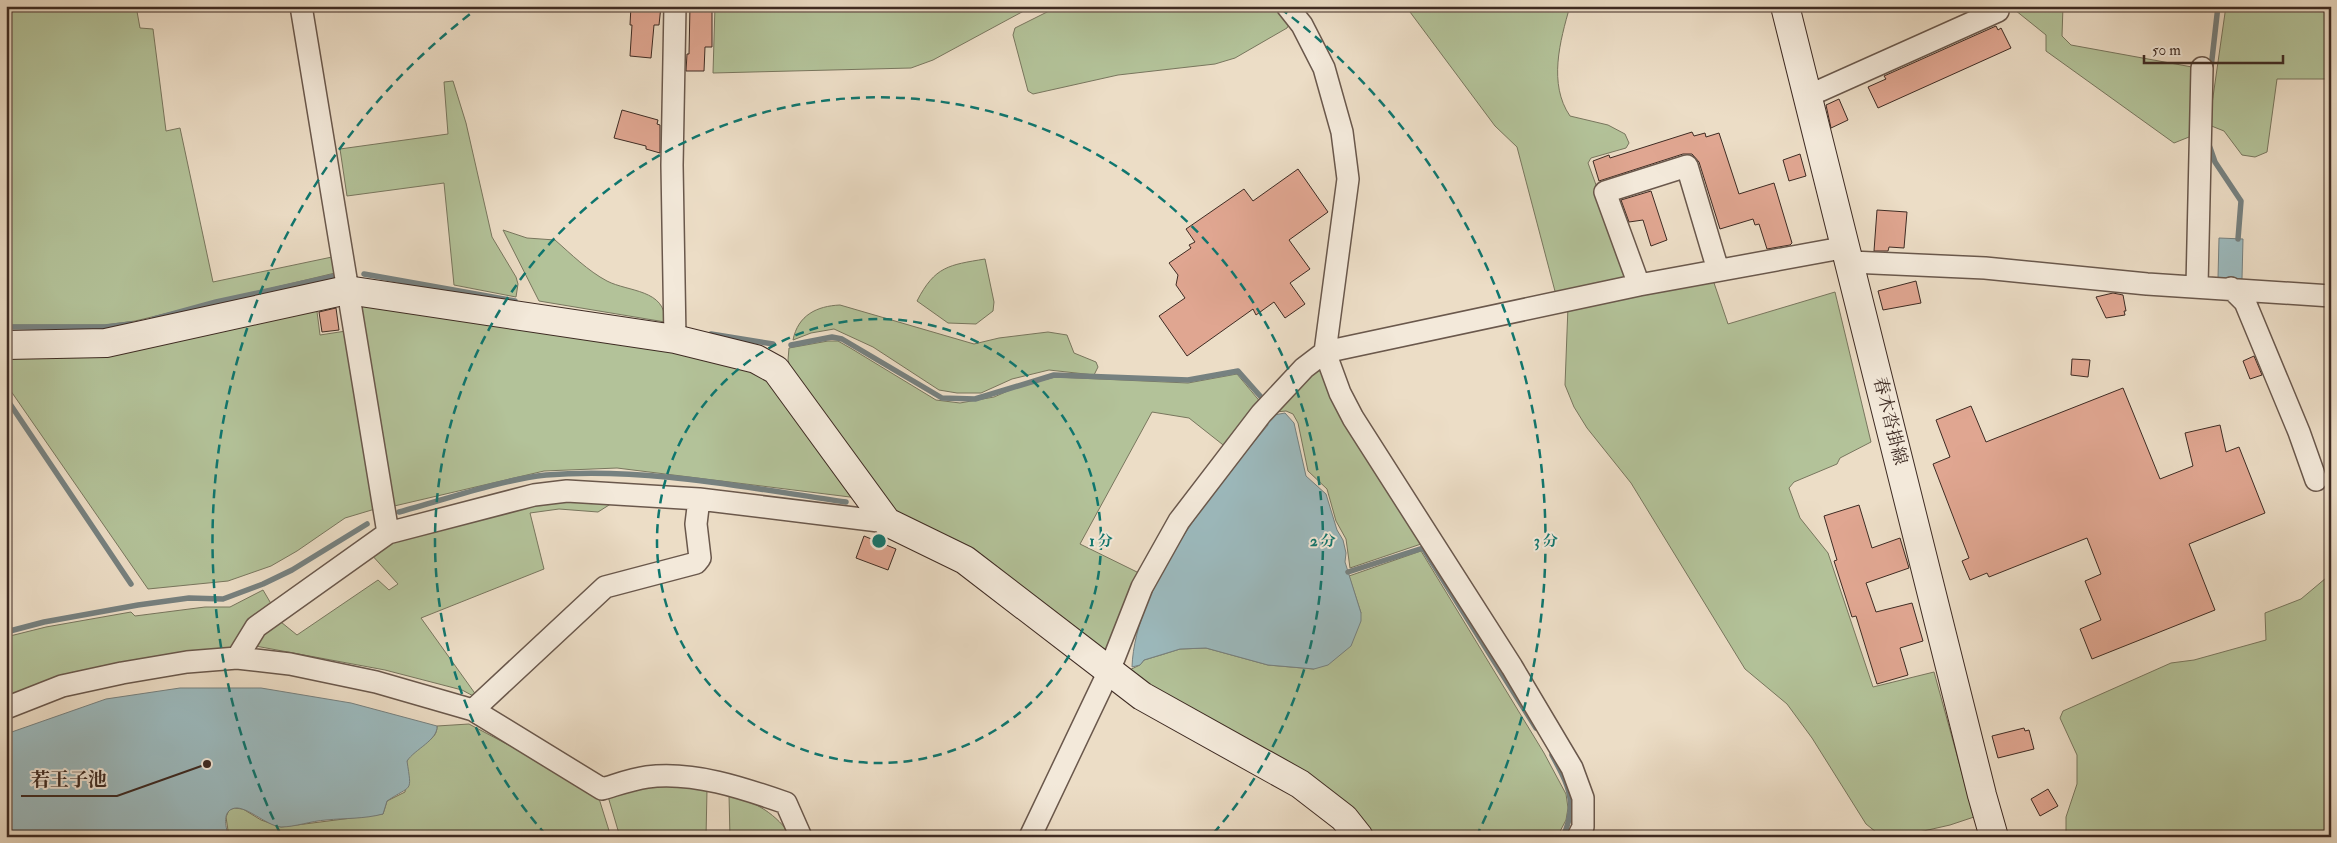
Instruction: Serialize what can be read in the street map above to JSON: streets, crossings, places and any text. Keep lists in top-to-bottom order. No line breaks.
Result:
{"streets":{"street":["春木沓掛線"]},"places":["若王子池"],"scale_bar":"50 m","rings":["1 分","2 分","3 分"]}
